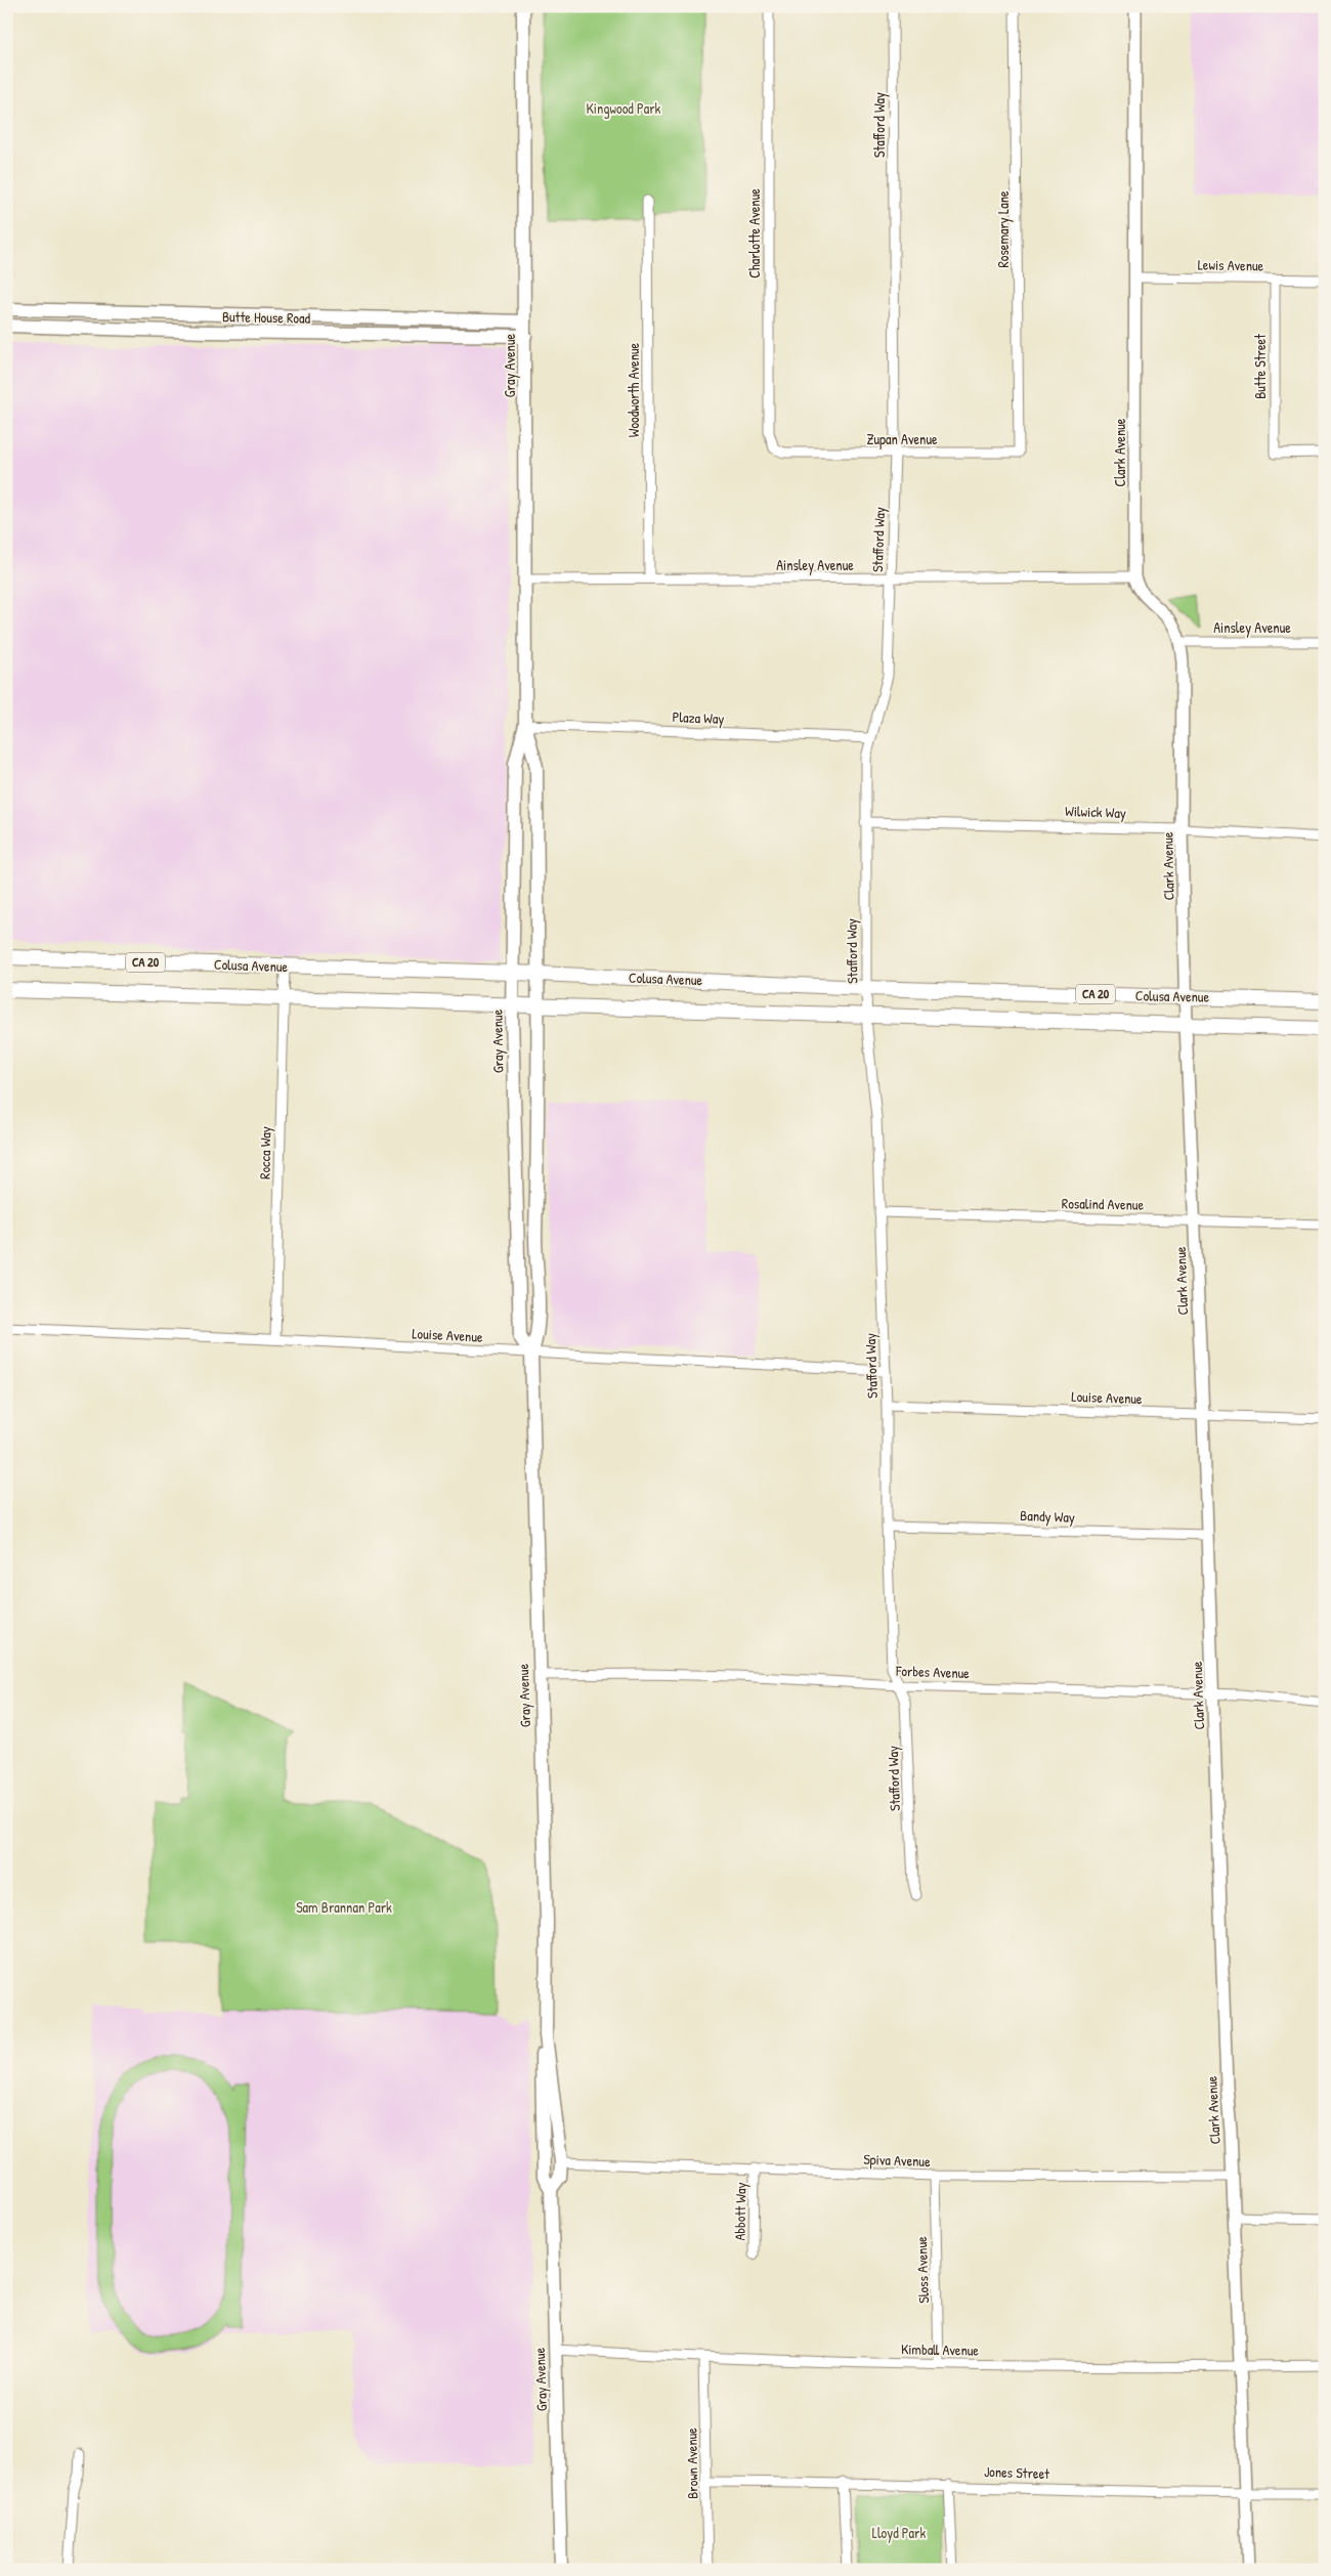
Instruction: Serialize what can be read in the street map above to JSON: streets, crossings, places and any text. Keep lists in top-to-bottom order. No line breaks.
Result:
{"streets":{"highway":["CA 20","Colusa Avenue"],"main road":["Butte House Road","Gray Avenue"],"street":["Stafford Way","Rosemary Lane","Charlotte Avenue","Lewis Avenue","Butte Street","Woodworth Avenue","Zupan Avenue","Clark Avenue","Ainsley Avenue","Plaza Way","Wilwick Way","Rocca Way","Rosalind Avenue","Louise Avenue","Bandy Way","Forbes Avenue","Spiva Avenue","Abbott Way","Sloss Avenue","Kimball Avenue","Brown Avenue","Jones Street"]},"crossings":[["Stafford Way","Zupan Avenue"],["Stafford Way","Ainsley Avenue"],["Stafford Way","Plaza Way"],["Stafford Way","Wilwick Way"],["Stafford Way","Colusa Avenue"],["Stafford Way","Rosalind Avenue"],["Stafford Way","Louise Avenue"],["Stafford Way","Bandy Way"],["Stafford Way","Forbes Avenue"],["Rosemary Lane","Zupan Avenue"],["Charlotte Avenue","Zupan Avenue"],["Lewis Avenue","Butte Street"],["Lewis Avenue","Clark Avenue"],["Butte House Road","Gray Avenue"],["Gray Avenue","Ainsley Avenue"],["Gray Avenue","Plaza Way"],["Gray Avenue","Colusa Avenue"],["Gray Avenue","Louise Avenue"],["Gray Avenue","Forbes Avenue"],["Gray Avenue","Spiva Avenue"],["Gray Avenue","Kimball Avenue"],["Woodworth Avenue","Ainsley Avenue"],["Clark Avenue","Ainsley Avenue"],["Clark Avenue","Wilwick Way"],["Clark Avenue","Colusa Avenue"],["Clark Avenue","Rosalind Avenue"],["Clark Avenue","Louise Avenue"],["Clark Avenue","Bandy Way"],["Clark Avenue","Forbes Avenue"],["Clark Avenue","Spiva Avenue"],["Clark Avenue","Kimball Avenue"],["Clark Avenue","Jones Street"],["Colusa Avenue","Rocca Way"],["Rocca Way","Louise Avenue"],["Spiva Avenue","Abbott Way"],["Spiva Avenue","Sloss Avenue"],["Sloss Avenue","Kimball Avenue"],["Kimball Avenue","Brown Avenue"],["Brown Avenue","Jones Street"]],"parks":["Kingwood Park","Sam Brannan Park","Lloyd Park"]}
